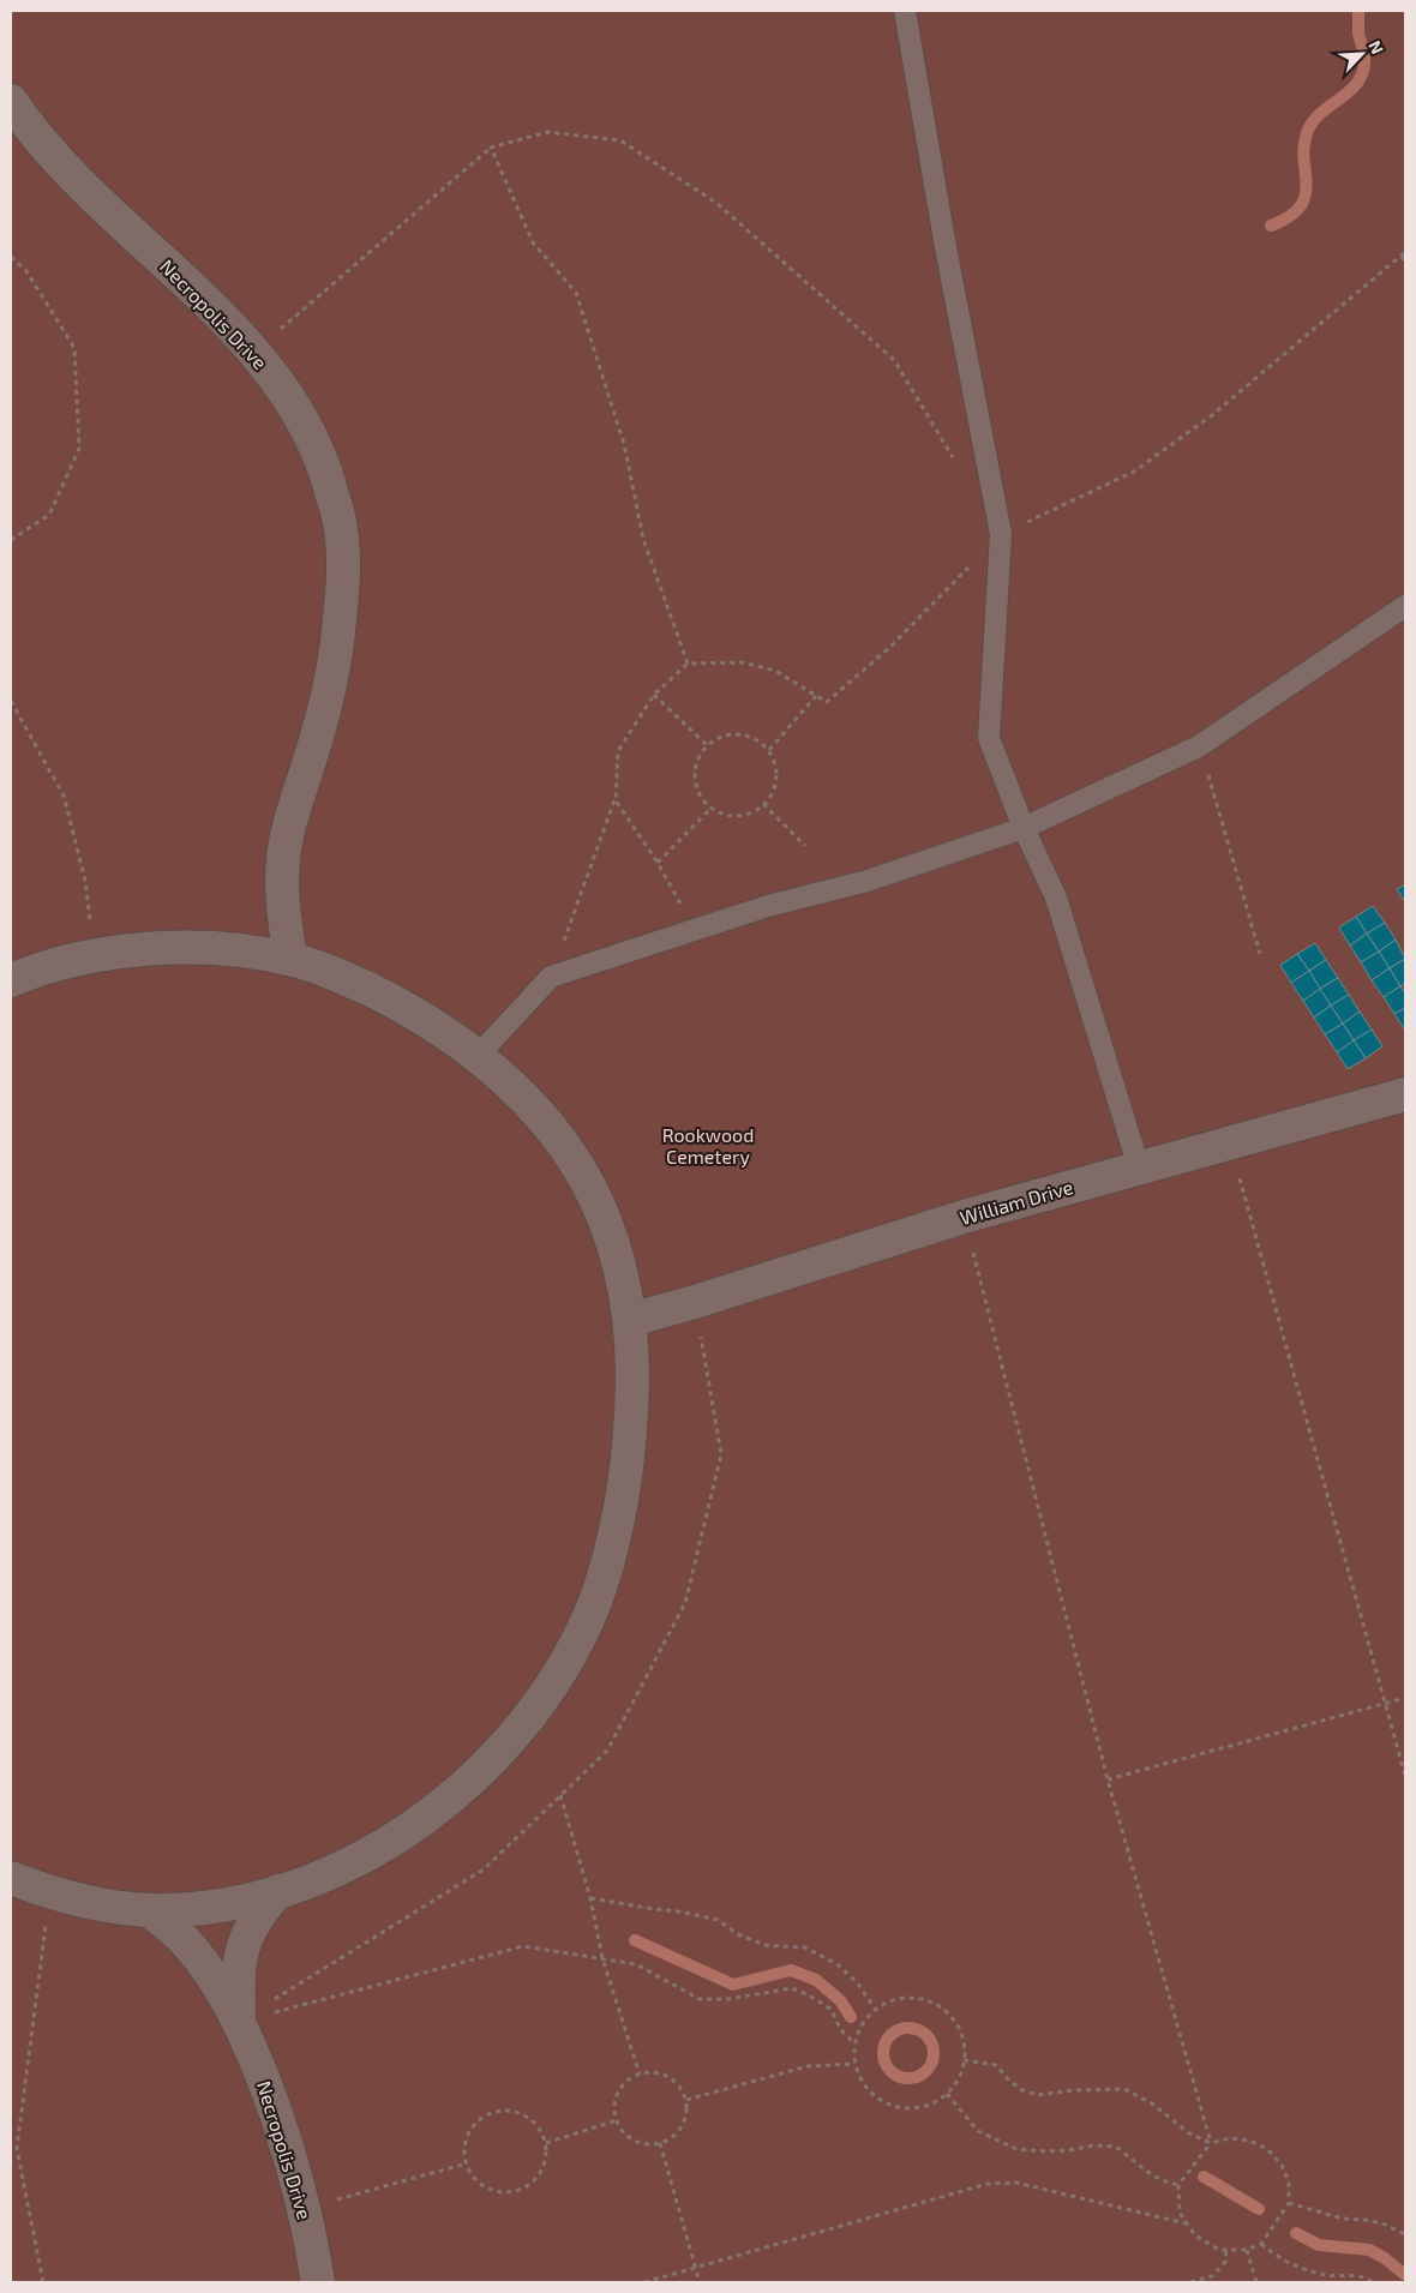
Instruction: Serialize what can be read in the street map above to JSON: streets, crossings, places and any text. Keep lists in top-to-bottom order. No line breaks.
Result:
{"streets":{"street":["Necropolis Drive","William Drive"]},"parks":["Rookwood Cemetery"],"north":"top right"}
